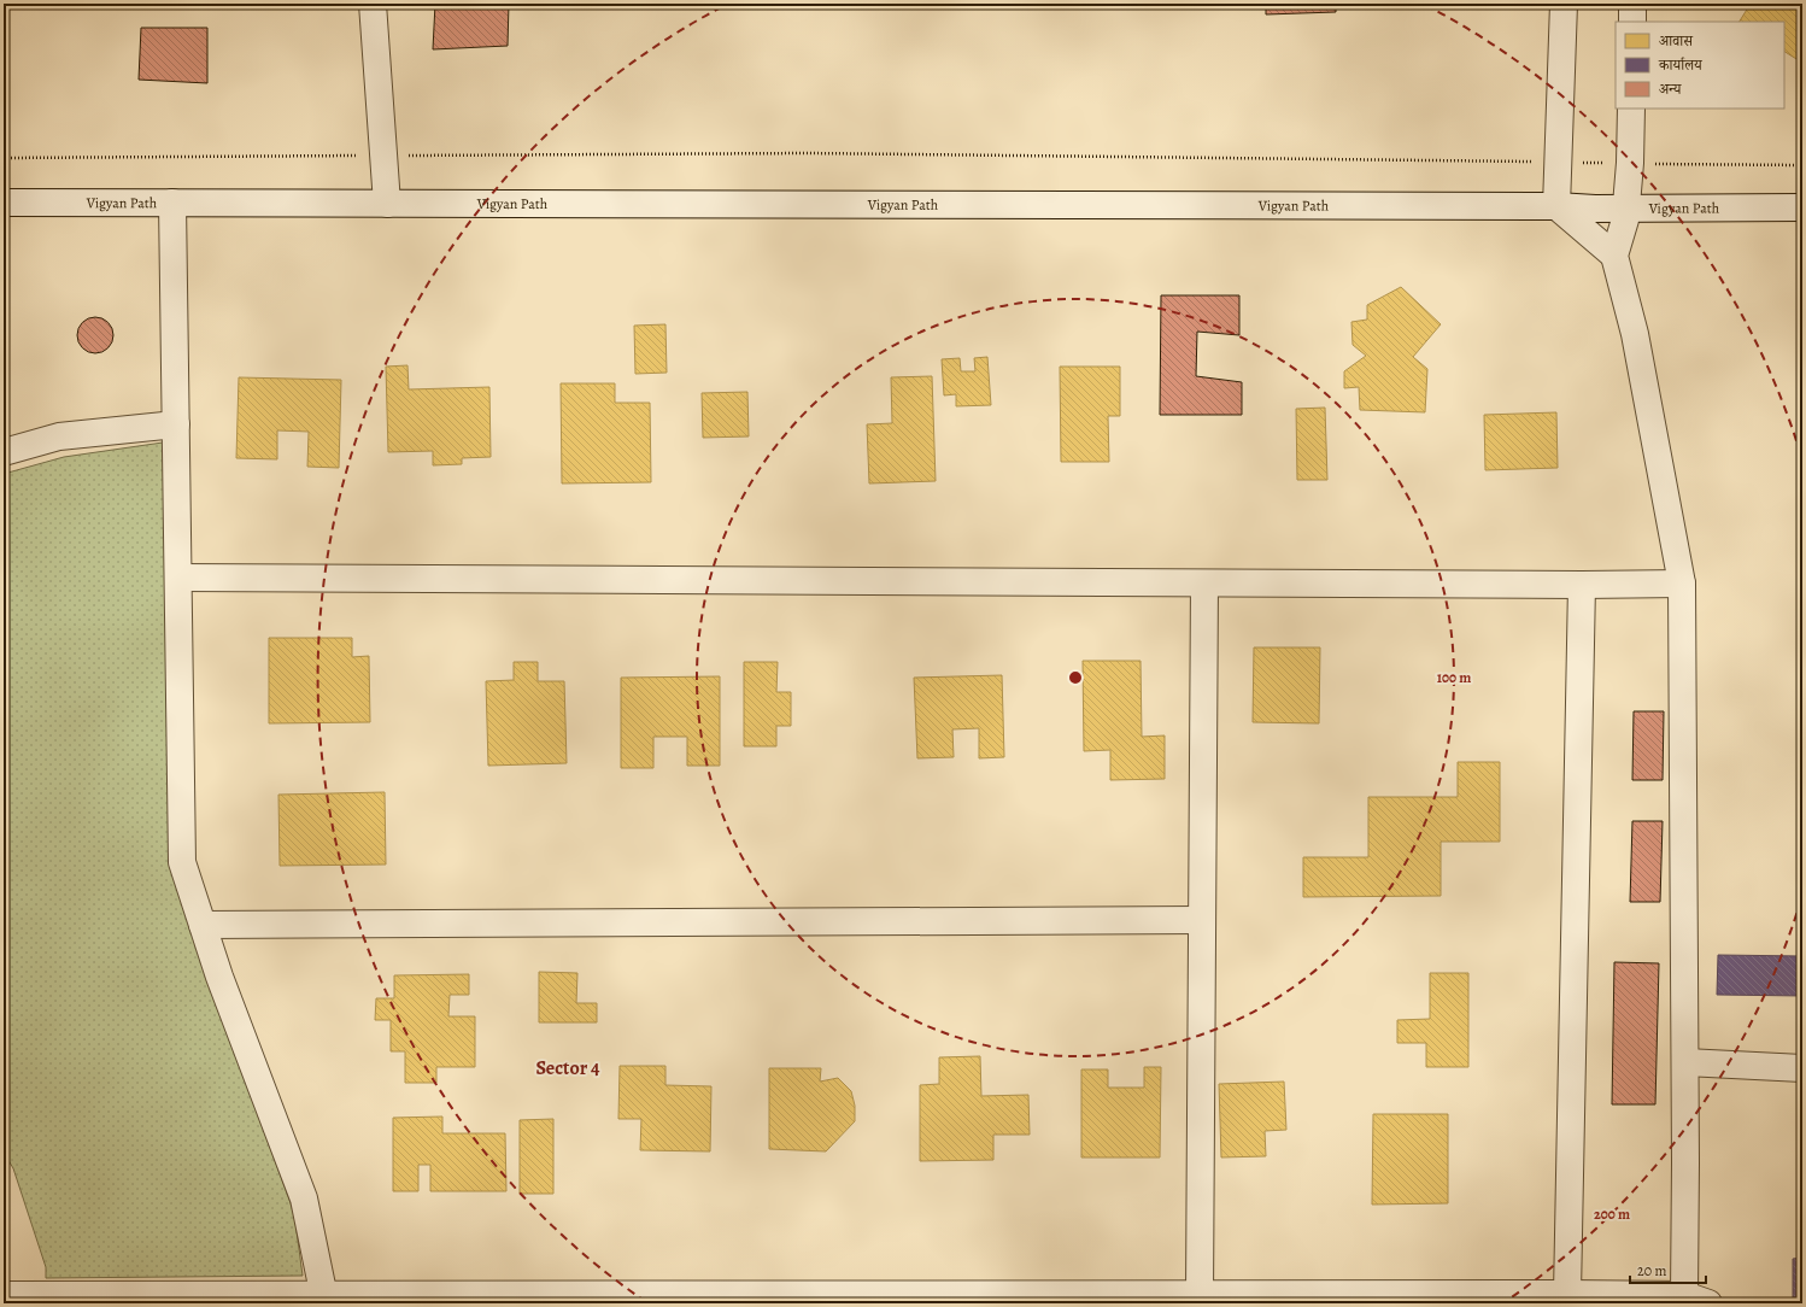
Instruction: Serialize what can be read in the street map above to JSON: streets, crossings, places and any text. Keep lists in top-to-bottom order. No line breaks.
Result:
{"streets":{"street":["Vigyan Path"]},"districts":["Sector 4"],"legend":["आवास","कार्यालय","अन्य"],"scale_bar":"20 m","rings":["100 m","200 m"]}
